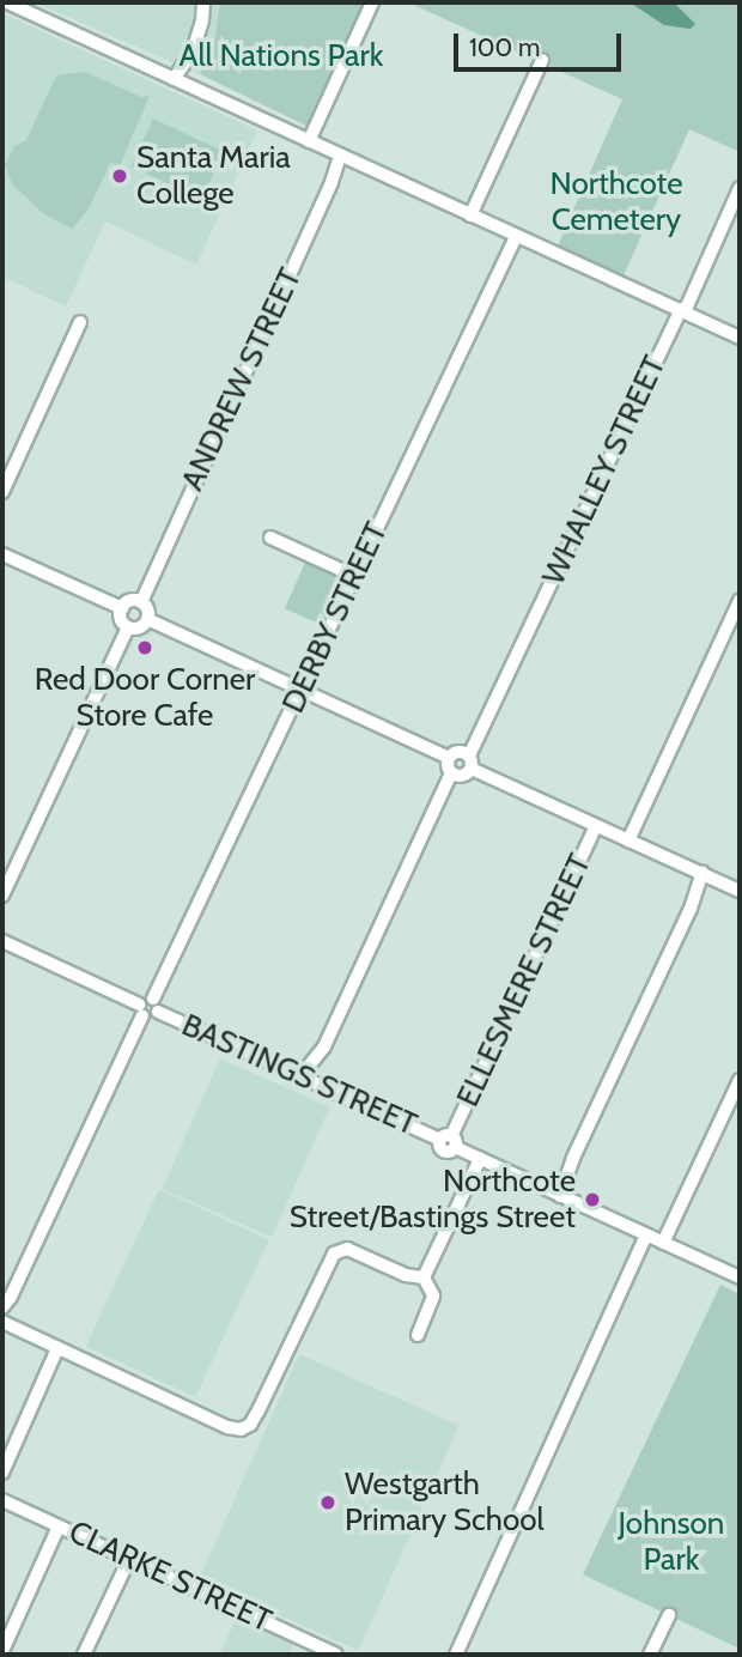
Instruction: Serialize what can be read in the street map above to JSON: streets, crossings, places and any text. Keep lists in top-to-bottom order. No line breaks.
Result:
{"streets":{"street":["ANDREW STREET","WHALLEY STREET","DERBY STREET","ELLESMERE STREET","BASTINGS STREET","CLARKE STREET"]},"crossings":[["DERBY STREET","BASTINGS STREET"],["ELLESMERE STREET","BASTINGS STREET"]],"parks":["All Nations Park","Northcote Cemetery","Johnson Park"],"places":["Santa Maria College","Red Door Corner Store Cafe","Northcote Street/Bastings Street","Westgarth Primary School"],"scale_bar":"100 m"}
